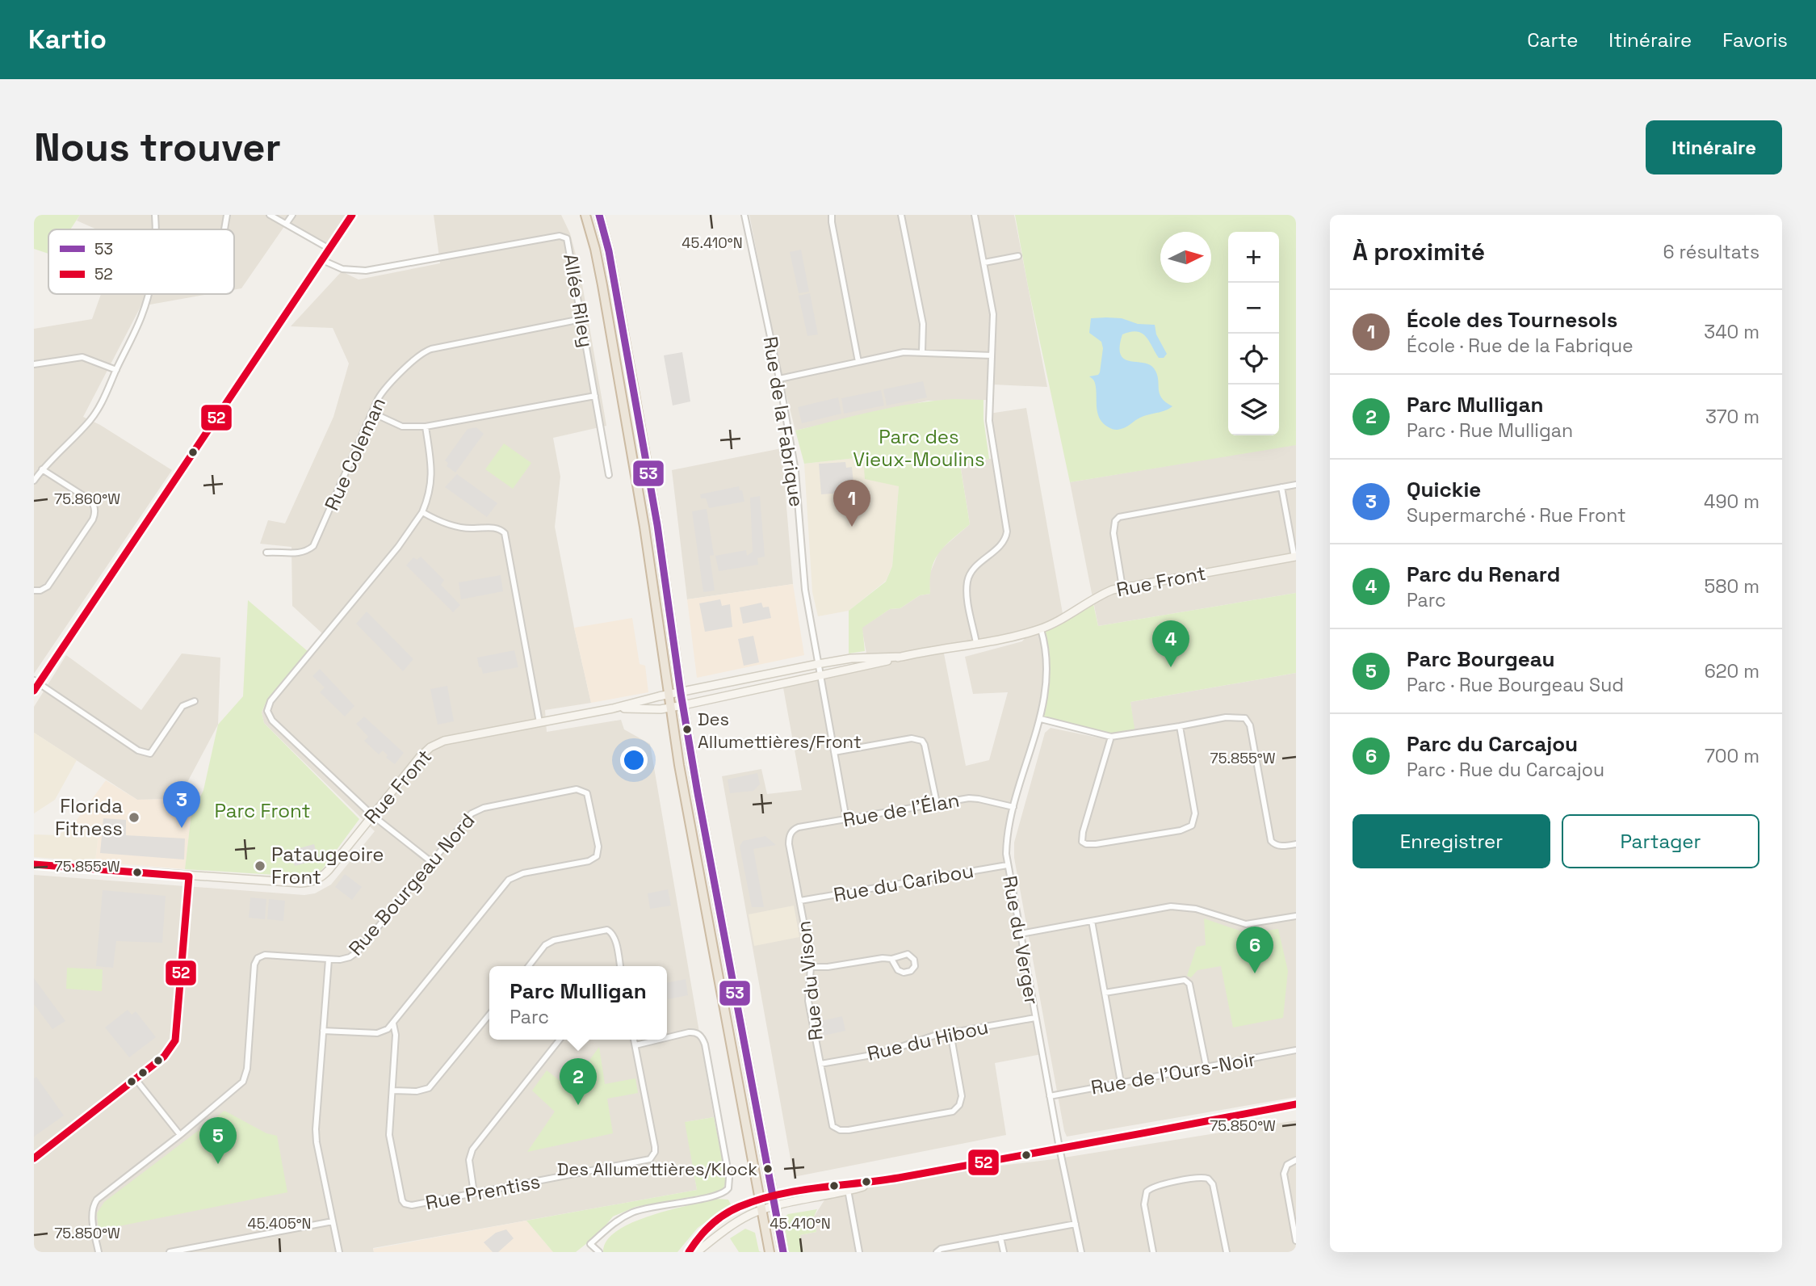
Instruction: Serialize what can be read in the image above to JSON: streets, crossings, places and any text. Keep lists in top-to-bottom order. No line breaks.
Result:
{"streets":{"street":["Allée Riley","Rue de la Fabrique","Rue Coleman","Rue Front","Rue de l'Élan","Rue du Caribou","Rue Bourgeau Nord","Rue du Verger","Rue du Vison","Rue du Hibou","Rue de l'Ours-Noir","Rue Prentiss"]},"crossings":[["Allée Riley","Rue Coleman"],["Rue de la Fabrique","Rue Front"],["Rue de la Fabrique","Rue de l'Élan"],["Rue Front","Rue du Verger"],["Rue de l'Élan","Rue du Verger"],["Rue de l'Élan","Rue du Vison"],["Rue du Caribou","Rue du Verger"],["Rue du Caribou","Rue du Vison"],["Rue Bourgeau Nord","Rue Prentiss"],["Rue du Verger","Rue du Hibou"],["Rue du Verger","Rue de l'Ours-Noir"],["Rue du Vison","Rue du Hibou"]],"parks":["Parc des Vieux-Moulins","Parc Front"],"places":["Des Allumettières/Front","Florida Fitness","Pataugeoire Front","Des Allumettières/Klock"],"lines":["transit line 53","transit line 52"],"legend":["53","52"],"north":"right","page":{"header":"Kartio","nav":["Carte","Itinéraire","Favoris"],"buttons":["Itinéraire",["Enregistrer","Partager"]],"title":"Nous trouver","heading":["À proximité","6 résultats"],"map_buttons":["+","−"],"list":[{"mark":"1","name":"École des Tournesols","note":"École · Rue de la Fabrique","value":"340 m"},{"mark":"2","name":"Parc Mulligan","note":"Parc · Rue Mulligan","value":"370 m"},{"mark":"3","name":"Quickie","note":"Supermarché · Rue Front","value":"490 m"},{"mark":"4","name":"Parc du Renard","note":"Parc","value":"580 m"},{"mark":"5","name":"Parc Bourgeau","note":"Parc · Rue Bourgeau Sud","value":"620 m"},{"mark":"6","name":"Parc du Carcajou","note":"Parc · Rue du Carcajou","value":"700 m"}],"pins":["1","4","3","6","2","5"],"popup":["Parc Mulligan","Parc"]},"coordinates":["45.410°N","75.860°W","75.855°W","75.850°W","45.405°N"]}
